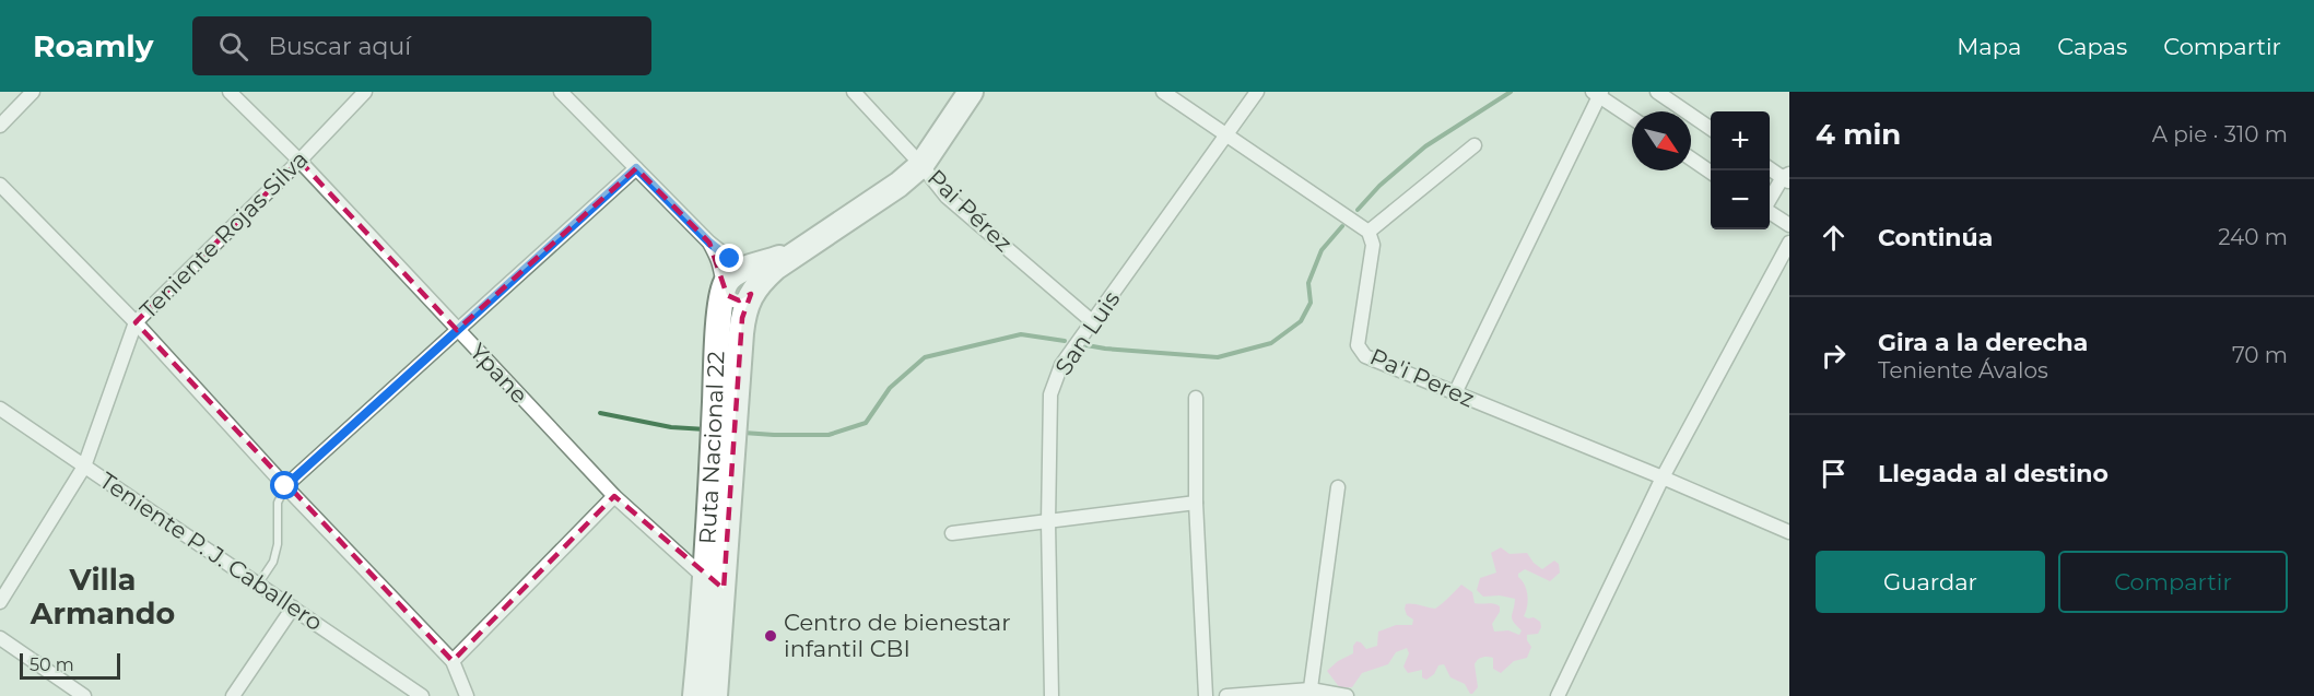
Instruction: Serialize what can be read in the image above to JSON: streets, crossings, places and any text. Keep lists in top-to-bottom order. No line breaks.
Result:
{"streets":{"highway":["Ruta Nacional 22"],"street":["Pai Pérez","Teniente Rojas Silva","San Luis","Ypane","Pa'i Perez","Teniente P. J. Caballero"]},"crossings":[["Pai Pérez","San Luis"],["Pai Pérez","Ruta Nacional 22"],["Teniente Rojas Silva","Ypane"],["Teniente Rojas Silva","Teniente P. J. Caballero"],["Ypane","Ruta Nacional 22"]],"districts":["Villa Armando"],"places":["Centro de bienestar infantil CBI"],"scale_bar":"50 m","north":"bottom right","page":{"header":"Roamly","search":"Buscar aquí","nav":["Mapa","Capas","Compartir"],"heading":["4 min","A pie · 310 m"],"map_buttons":["+","−"],"list":[["Continúa","240 m"],["Gira a la derecha","Teniente Ávalos","70 m"],"Llegada al destino"],"buttons":["Guardar","Compartir"],"scale":"50 m"}}
